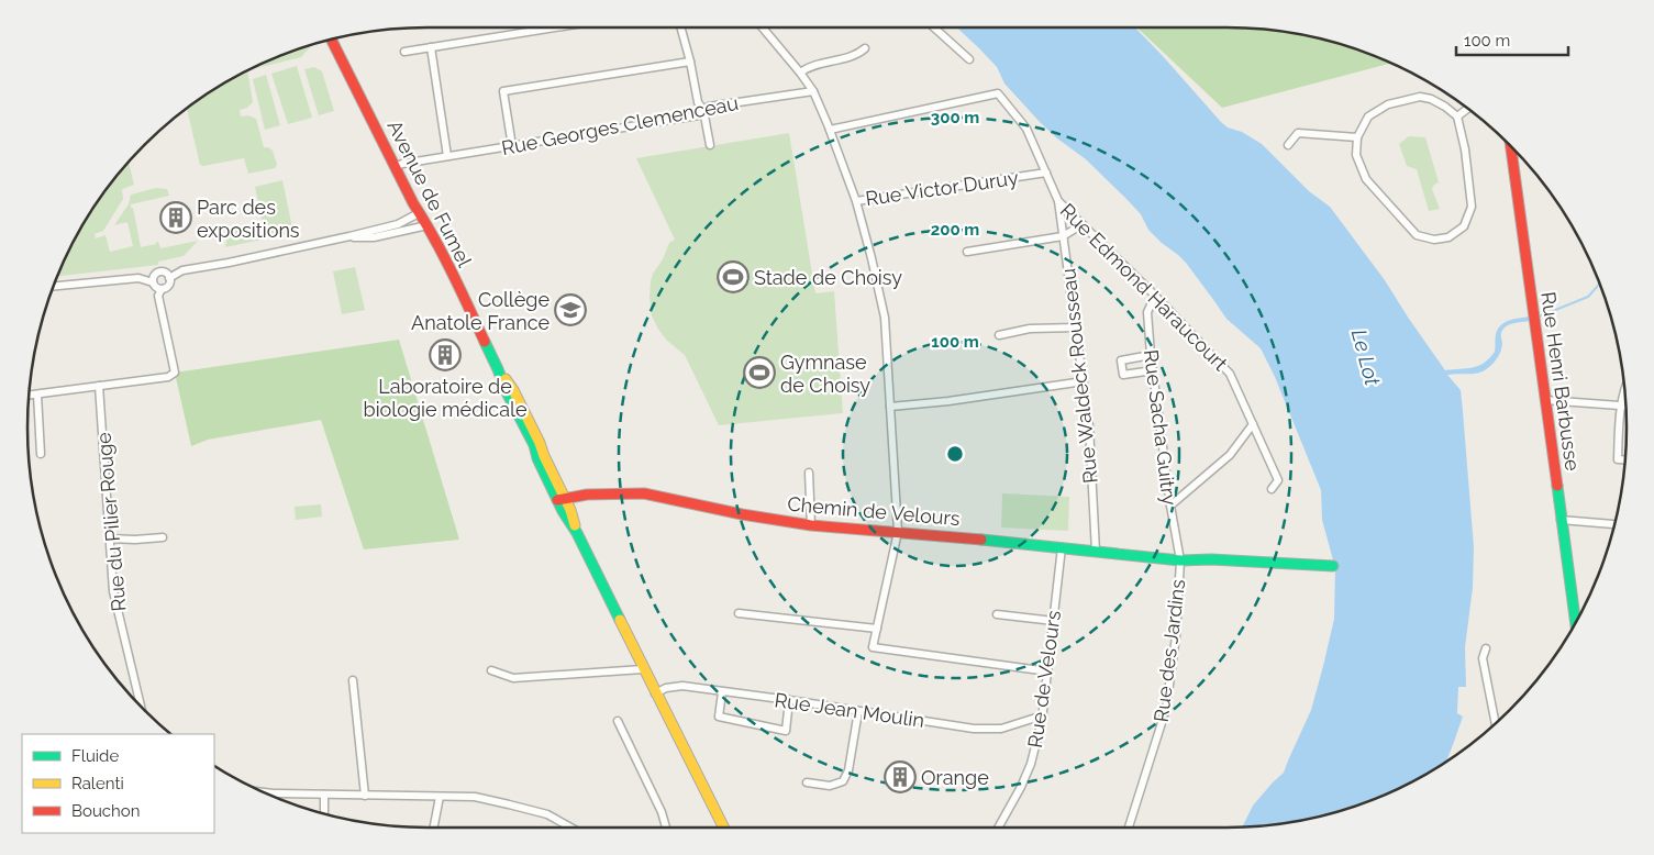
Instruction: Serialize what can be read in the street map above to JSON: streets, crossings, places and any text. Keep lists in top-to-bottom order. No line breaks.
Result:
{"streets":{"main road":["Avenue de Fumel","Rue Henri Barbusse","Chemin de Velours"],"street":["Rue Georges Clemenceau","Rue Victor Duruy","Rue Edmond Haraucourt","Rue Waldeck Rousseau","Rue Sacha Guitry","Rue du Pilier Rouge","Rue des Jardins","Rue de Velours","Rue Jean Moulin"]},"crossings":[["Rue Georges Clemenceau","Rue Victor Duruy"],["Rue Georges Clemenceau","Avenue de Fumel"],["Rue Victor Duruy","Rue Edmond Haraucourt"],["Avenue de Fumel","Chemin de Velours"],["Avenue de Fumel","Rue Jean Moulin"],["Rue Edmond Haraucourt","Rue Waldeck Rousseau"],["Rue Edmond Haraucourt","Rue Sacha Guitry"],["Rue Waldeck Rousseau","Chemin de Velours"],["Rue Sacha Guitry","Chemin de Velours"],["Rue Sacha Guitry","Rue des Jardins"],["Chemin de Velours","Rue des Jardins"],["Chemin de Velours","Rue de Velours"],["Rue de Velours","Rue Jean Moulin"]],"water":["Le Lot"],"places":{"building":["Parc des expositions","Laboratoire de biologie médicale","Orange"],"sports":["Stade de Choisy","Gymnase de Choisy"],"school or university":["Collège Anatole France"]},"legend":["Fluide","Ralenti","Bouchon"],"scale_bar":"100 m","rings":["300 m","200 m","100 m"]}
